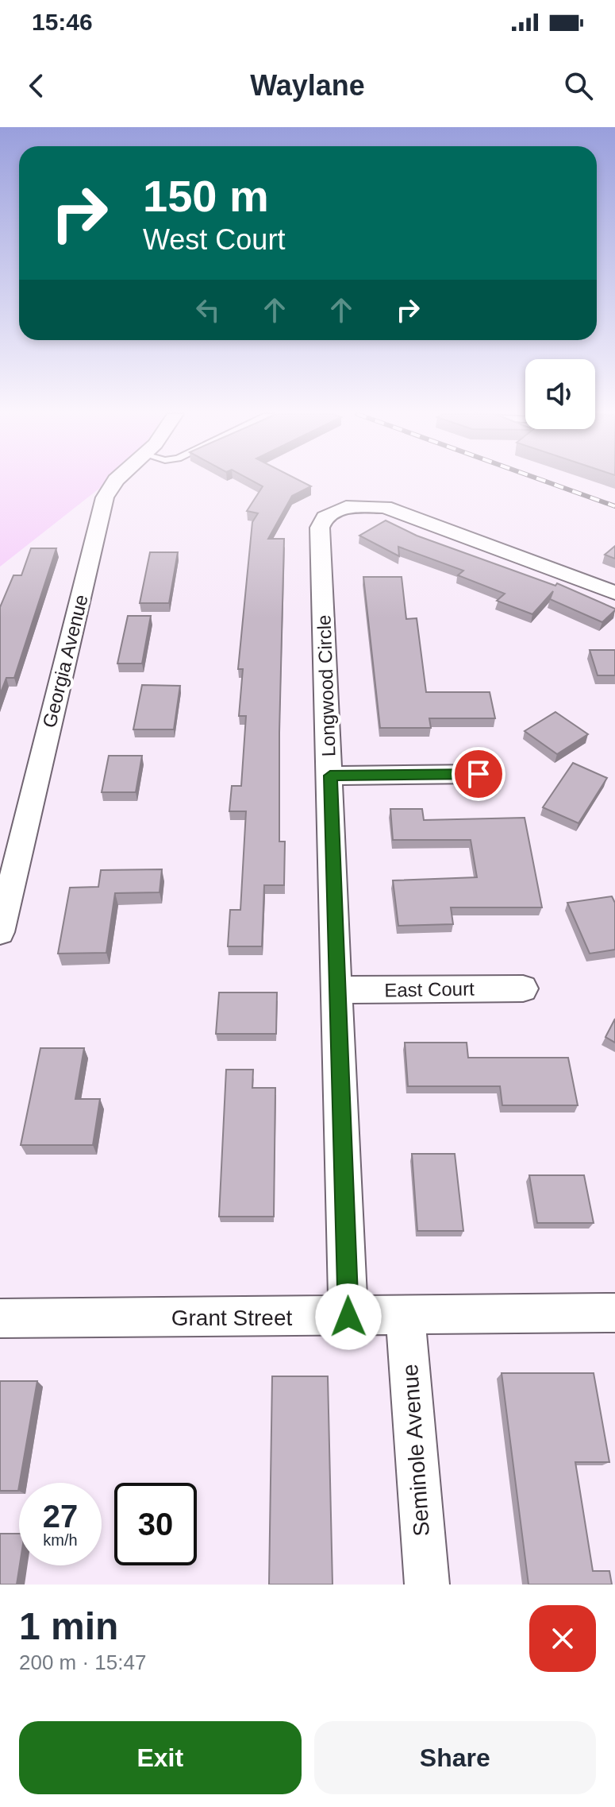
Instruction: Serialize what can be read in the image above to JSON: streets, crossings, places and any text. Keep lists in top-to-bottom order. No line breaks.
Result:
{"streets":{"street":["Georgia Avenue","Longwood Circle","East Court","Grant Street","Seminole Avenue"]},"crossings":[["Longwood Circle","East Court"],["Longwood Circle","Grant Street"],["Grant Street","Seminole Avenue"]],"page":{"status":"15:46","header":"Waylane","turn":["150 m","West Court"],"speed":"27 km/h","limit":"30","heading":["1 min","200 m · 15:47"],"buttons":["Exit","Share"]}}
